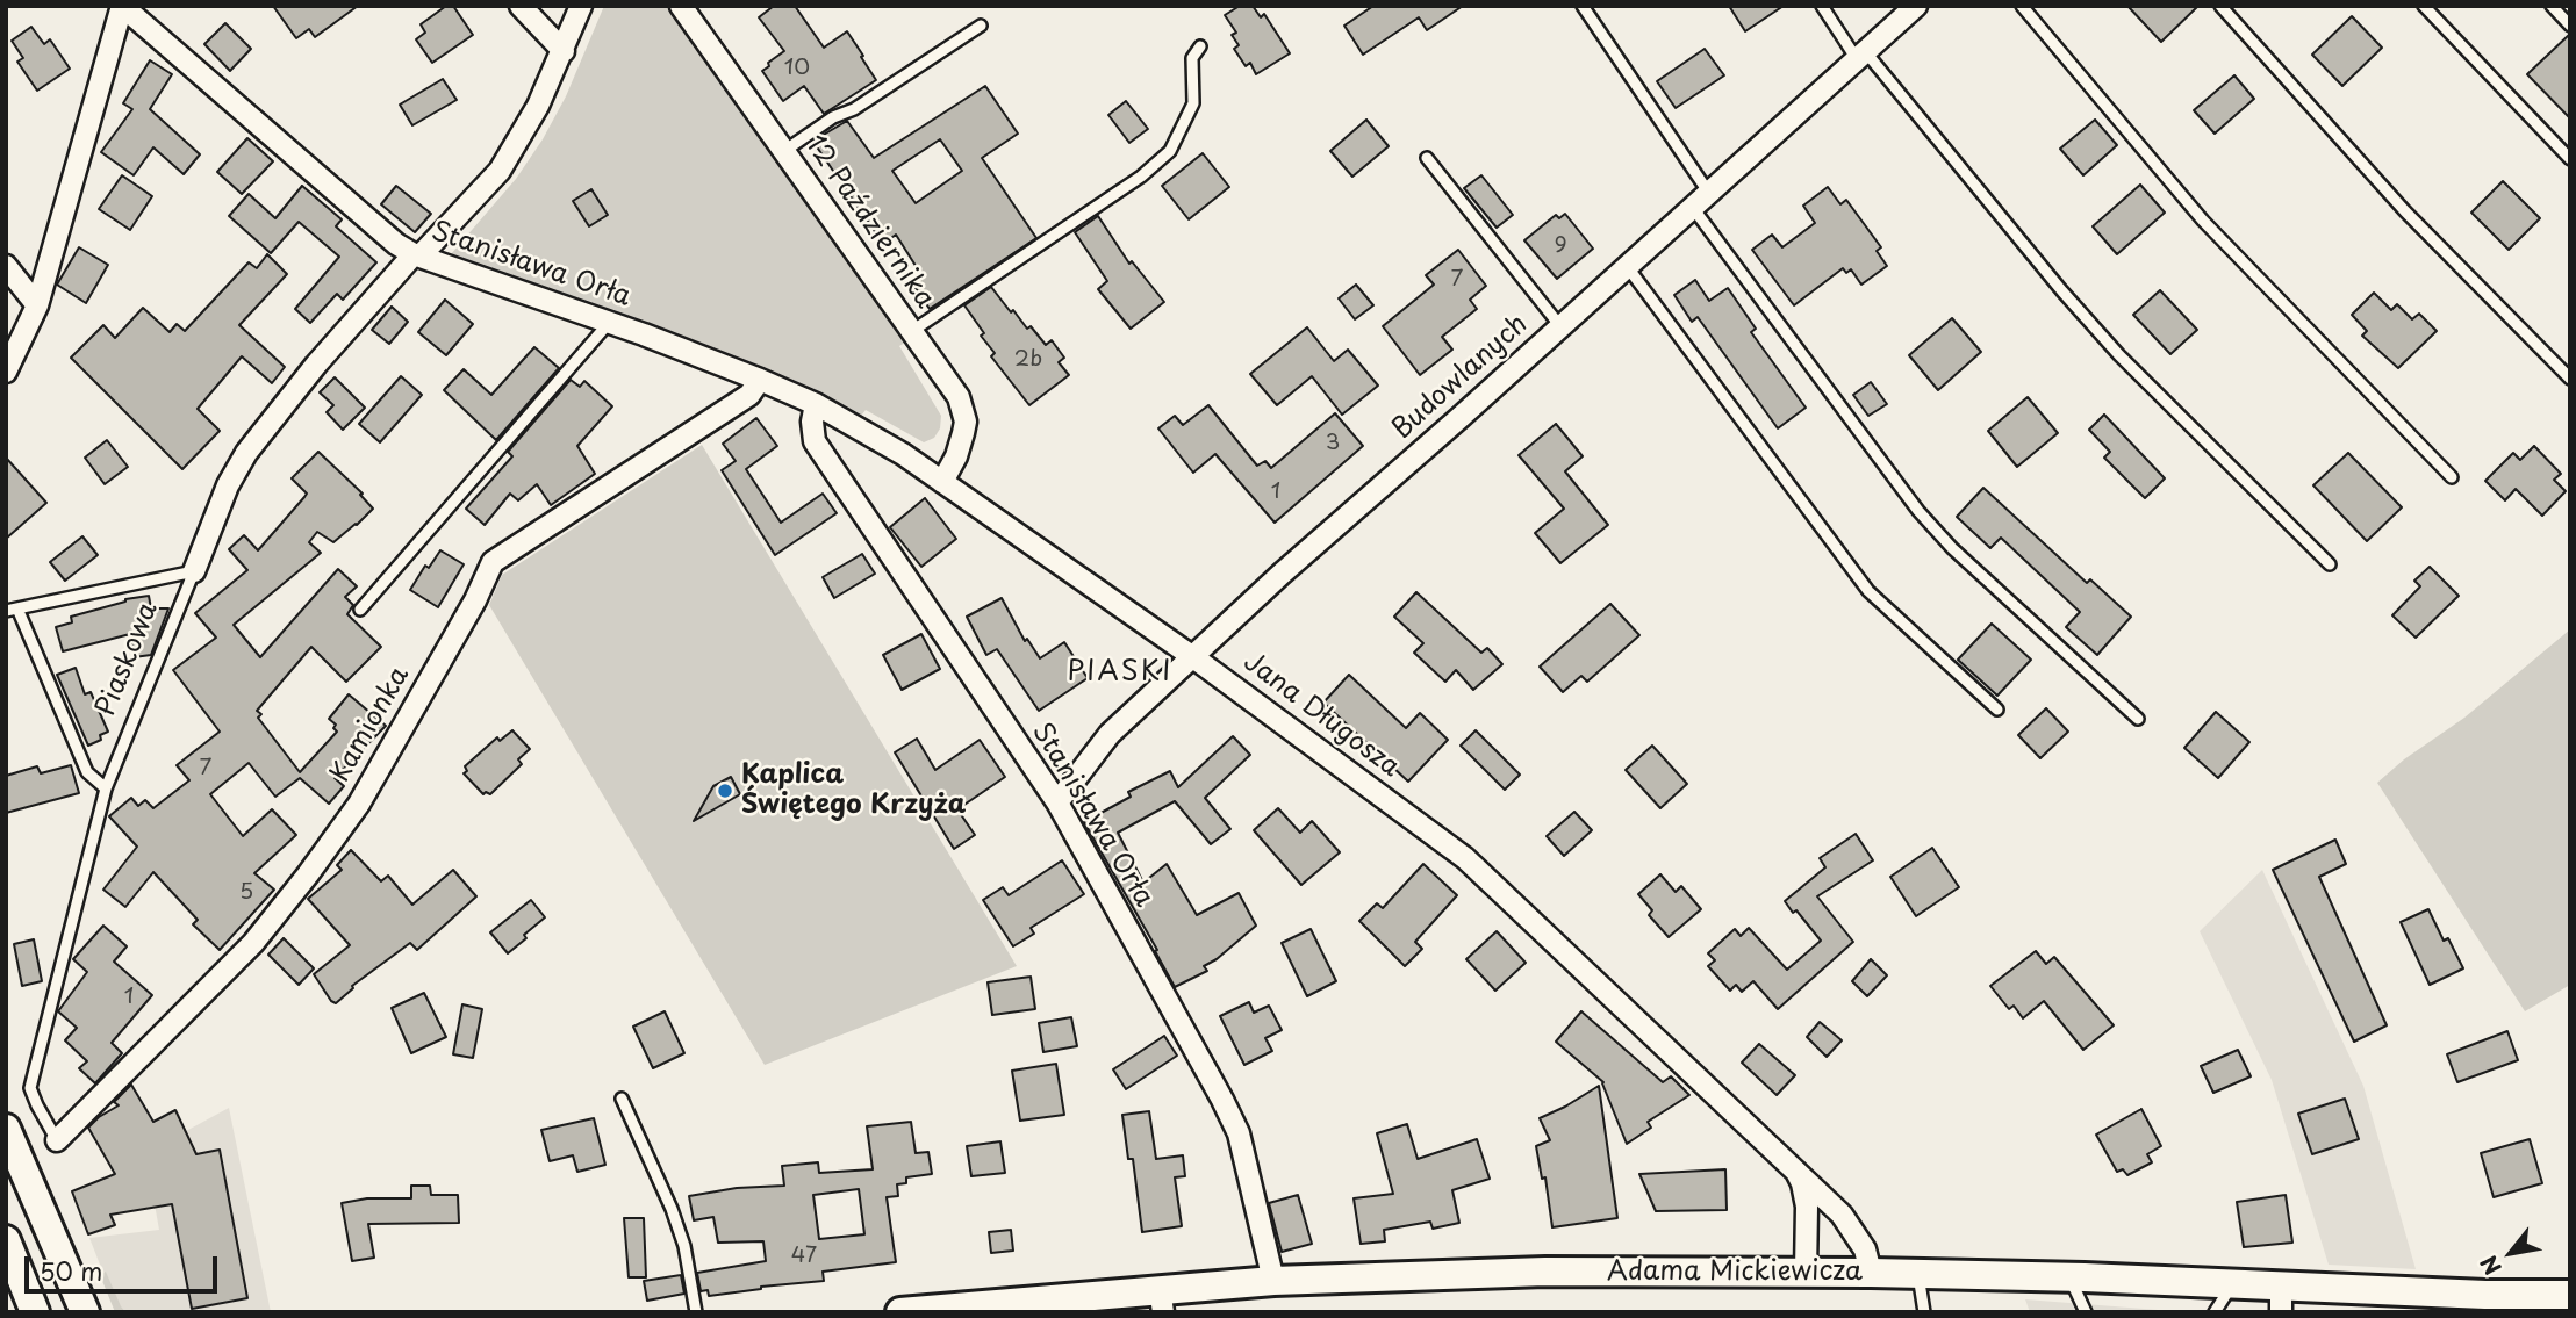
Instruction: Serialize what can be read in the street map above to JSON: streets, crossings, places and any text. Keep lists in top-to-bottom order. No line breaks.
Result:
{"streets":{"street":["12 Października","Stanisława Orła","Budowlanych","Piaskowa","Jana Długosza","Kamionka","Adama Mickiewicza"]},"crossings":[["12 Października","Jana Długosza"],["Stanisława Orła","Budowlanych"],["Stanisława Orła","Piaskowa"],["Stanisława Orła","Jana Długosza"],["Stanisława Orła","Kamionka"],["Stanisława Orła","Adama Mickiewicza"],["Budowlanych","Jana Długosza"],["Piaskowa","Kamionka"],["Jana Długosza","Kamionka"],["Jana Długosza","Adama Mickiewicza"]],"districts":["PIASKI"],"places":["Kaplica Świętego Krzyża"],"house_numbers":["10","9","7","2b","3","1","7","5","1","47"],"scale_bar":"50 m","north":"bottom left"}
